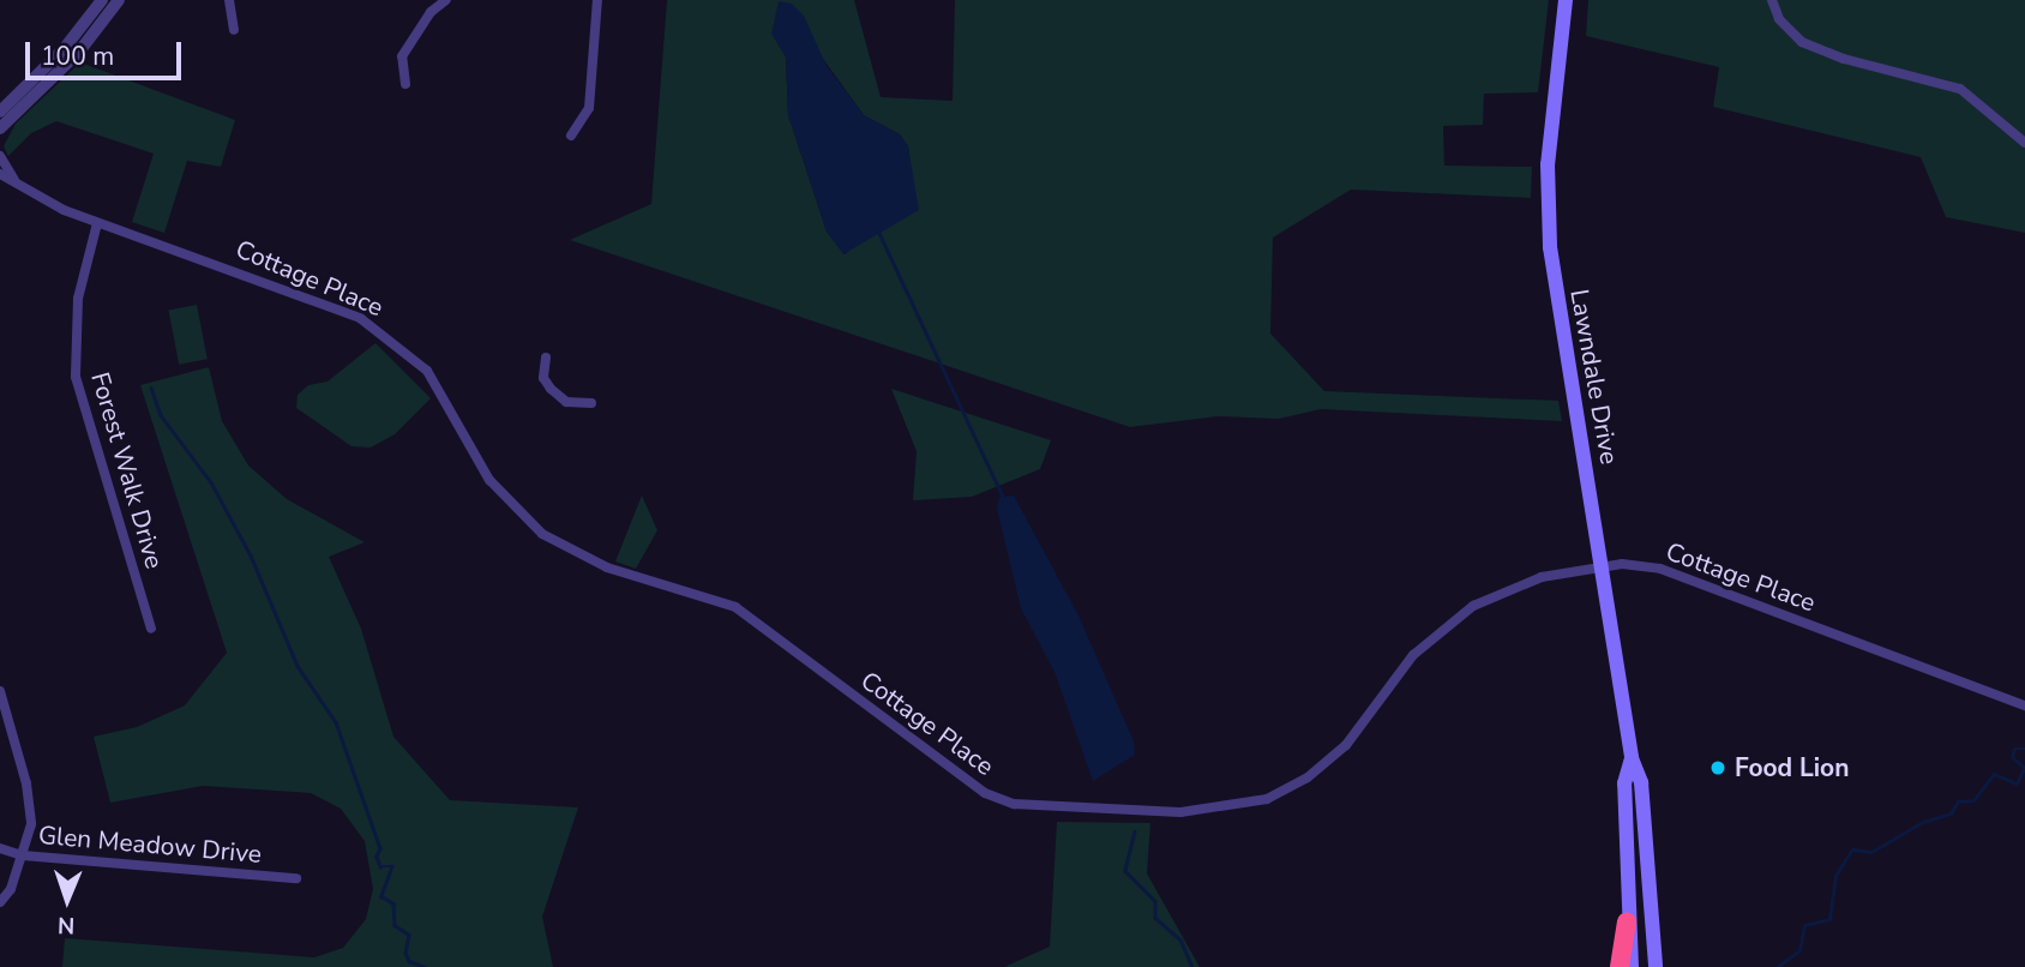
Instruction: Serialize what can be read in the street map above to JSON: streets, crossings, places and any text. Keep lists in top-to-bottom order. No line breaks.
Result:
{"streets":{"main road":["Lawndale Drive"],"street":["Cottage Place","Forest Walk Drive","Glen Meadow Drive"]},"crossings":[["Cottage Place","Lawndale Drive"],["Cottage Place","Forest Walk Drive"]],"places":["Food Lion"],"scale_bar":"100 m","north":"bottom"}
